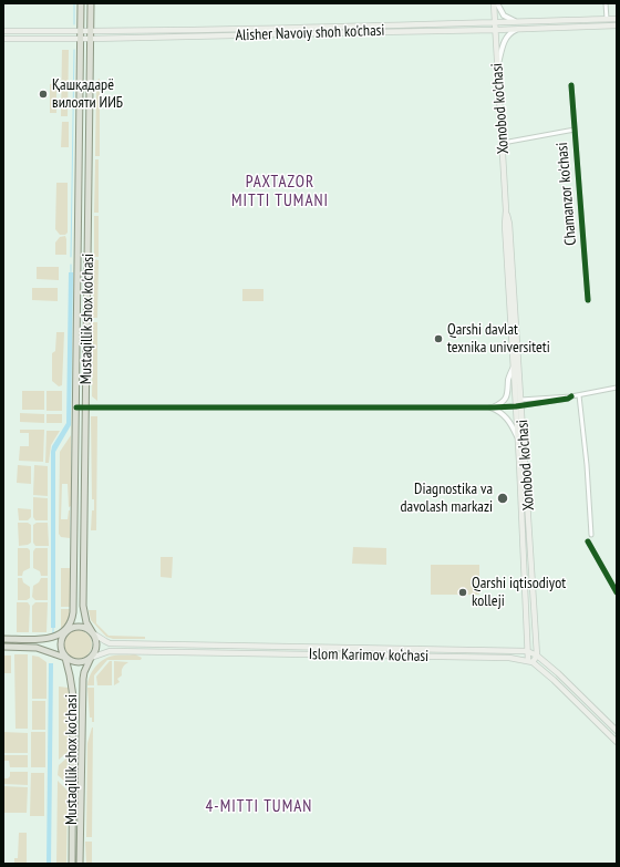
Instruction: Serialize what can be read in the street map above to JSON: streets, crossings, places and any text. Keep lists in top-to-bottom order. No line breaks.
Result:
{"streets":{"main road":["Alisher Navoiy shoh ko'chasi","Xonobod ko'chasi","Mustaqillik shox ko'chasi","Islom Karimov ko‘chasi"],"street":["Chamanzor ko'chasi"]},"crossings":[["Alisher Navoiy shoh ko'chasi","Xonobod ko'chasi"],["Alisher Navoiy shoh ko'chasi","Mustaqillik shox ko'chasi"],["Xonobod ko'chasi","Islom Karimov ko‘chasi"],["Mustaqillik shox ko'chasi","Islom Karimov ko‘chasi"]],"districts":["PAXTAZOR MITTI TUMANI","4-MITTI TUMAN"],"places":["Қашқадарё вилояти ИИБ","Qarshi davlat texnika universiteti","Diagnostika va davolash markazi","Qarshi iqtisodiyot kolleji"]}
